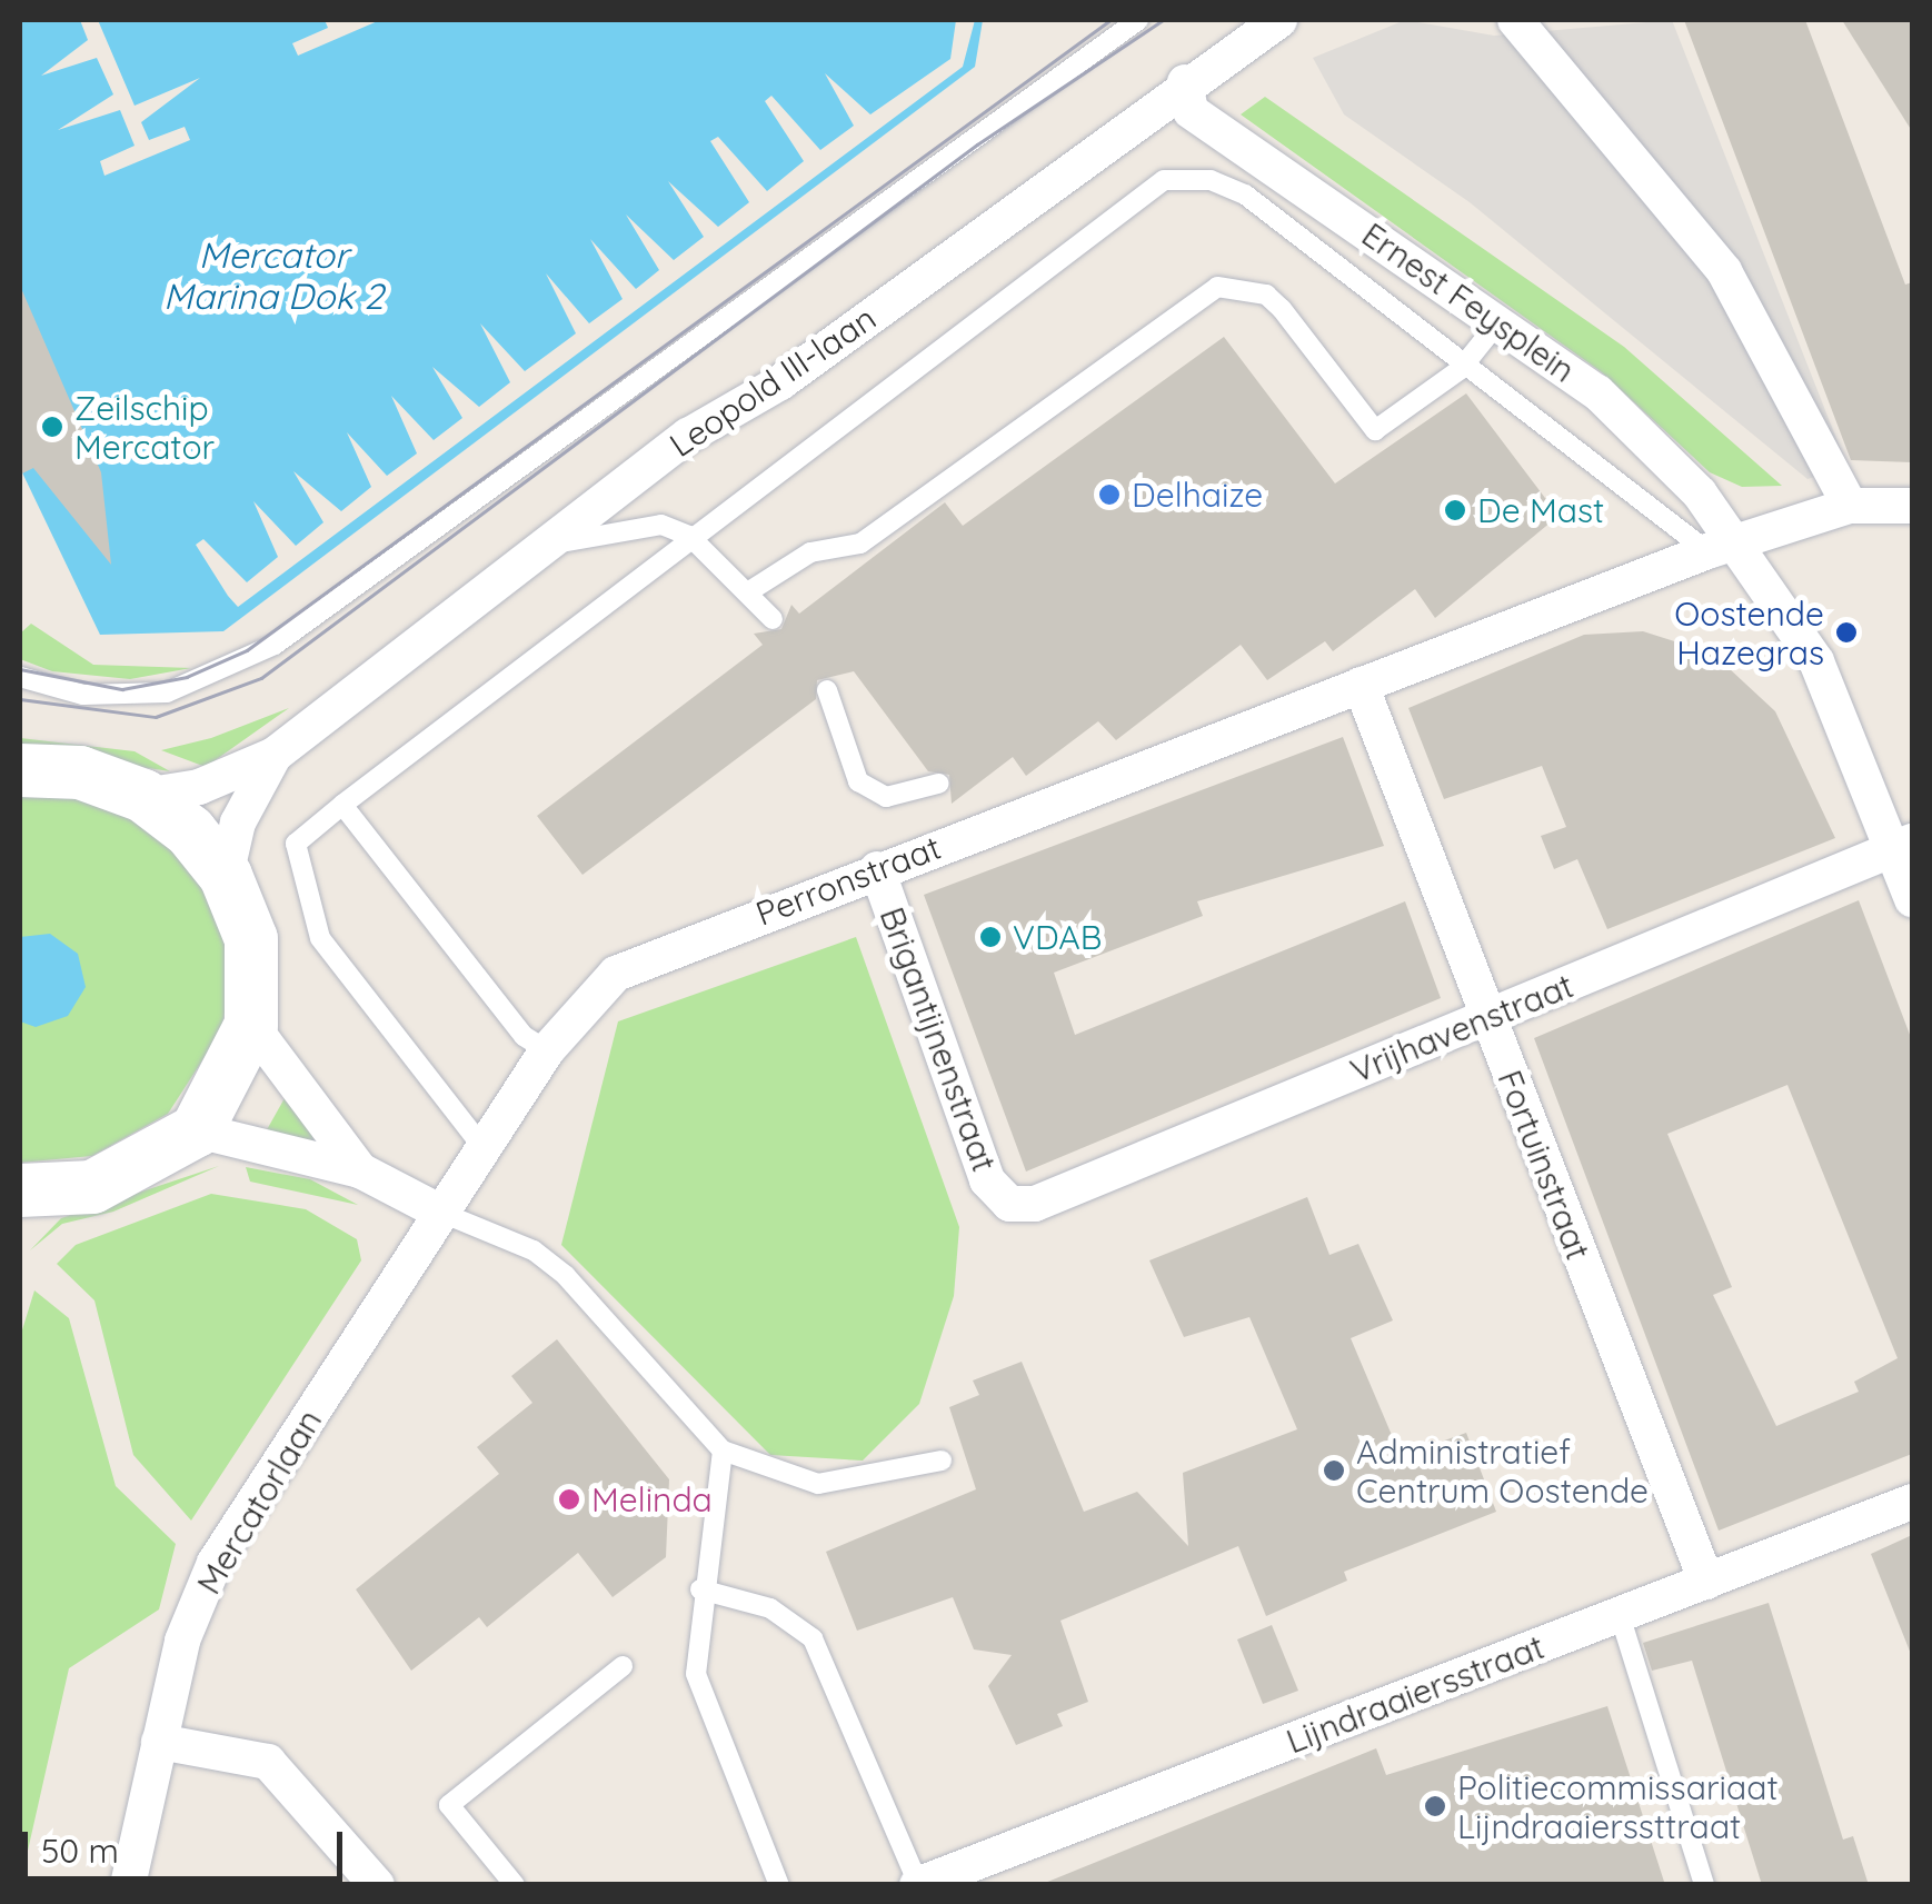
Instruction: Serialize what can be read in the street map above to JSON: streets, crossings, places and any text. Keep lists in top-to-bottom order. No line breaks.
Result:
{"streets":{"street":["Ernest Feysplein","Leopold III-laan","Perronstraat","Vrijhavenstraat","Brigantijnenstraat","Fortuinstraat","Mercatorlaan","Lijndraaiersstraat"]},"crossings":[["Ernest Feysplein","Leopold III-laan"],["Ernest Feysplein","Vrijhavenstraat"],["Perronstraat","Brigantijnenstraat"],["Perronstraat","Fortuinstraat"],["Perronstraat","Mercatorlaan"],["Vrijhavenstraat","Brigantijnenstraat"],["Vrijhavenstraat","Fortuinstraat"],["Fortuinstraat","Lijndraaiersstraat"]],"water":["Mercator Marina Dok 2"],"places":["Zeilschip Mercator","Delhaize","De Mast","Oostende Hazegras","VDAB","Administratief Centrum Oostende","Melinda","Politiecommissariaat Lijndraaierssttraat"],"scale_bar":"50 m"}
